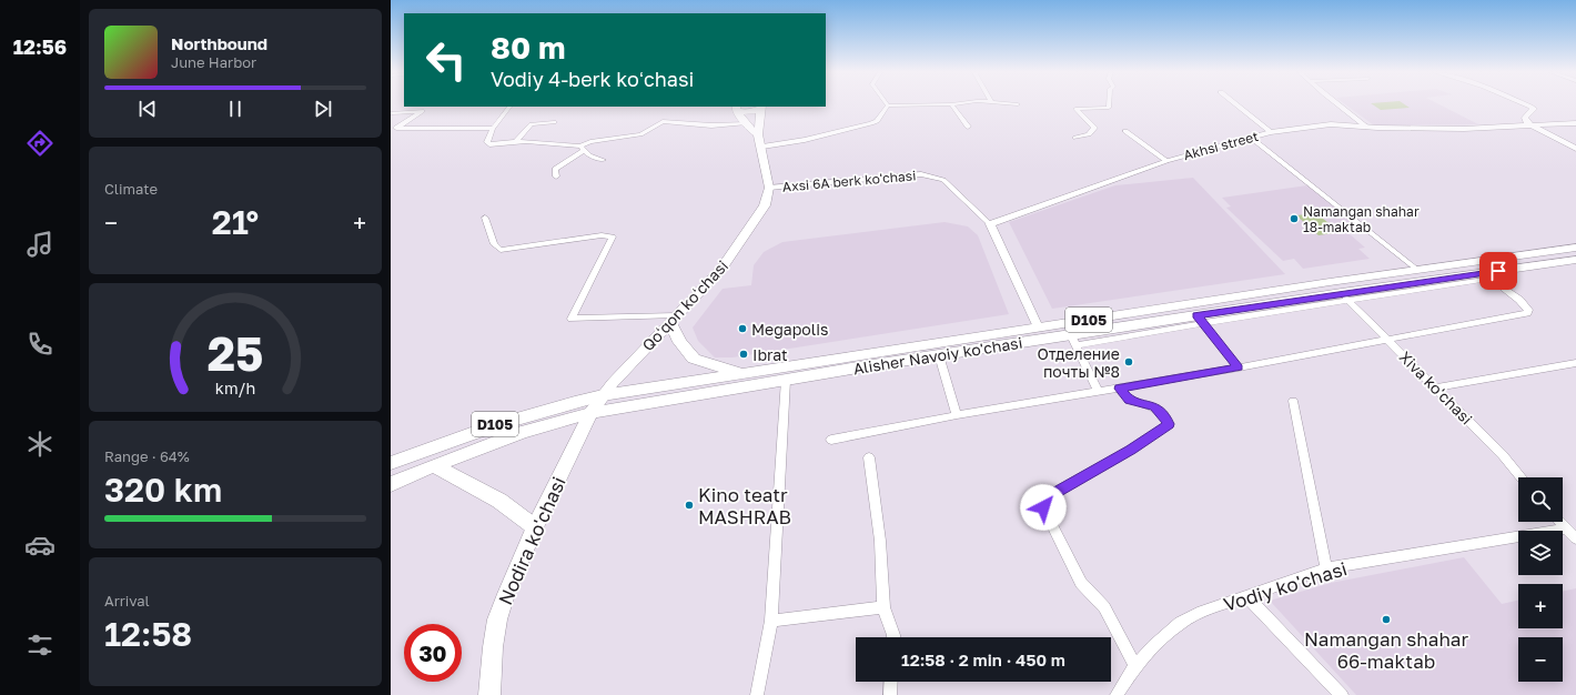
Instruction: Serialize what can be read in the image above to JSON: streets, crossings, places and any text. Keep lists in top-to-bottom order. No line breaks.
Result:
{"streets":{"main road":["Qoʻqon koʻchasi","D105","Alisher Navoiy ko'chasi","Nodira ko'chasi"],"street":["Akhsi street","Axsi 6А berk ko'chasi","Xiva ko'chasi","Vodiy ko'chasi"]},"crossings":[["Akhsi street","Axsi 6А berk ko'chasi"],["Axsi 6А berk ko'chasi","Qoʻqon koʻchasi"],["Qoʻqon koʻchasi","D105"],["Qoʻqon koʻchasi","Alisher Navoiy ko'chasi"],["Qoʻqon koʻchasi","Nodira ko'chasi"],["D105","Alisher Navoiy ko'chasi"],["D105","Nodira ko'chasi"],["Alisher Navoiy ko'chasi","Xiva ko'chasi"],["Alisher Navoiy ko'chasi","Nodira ko'chasi"]],"places":["Namangan shahar 18-maktab","Megapolis","Ibrat","Отделение почты №8","Kino teatr MASHRAB","Namangan shahar 66-maktab"],"page":{"tabs":"12:56","turn":["80 m","Vodiy 4-berk koʻchasi"],"song":["Northbound","June Harbor"],"tile":["Climate",["Range · 64%","320 km"],["Arrival","12:58"]],"heat":["−","21°","+"],"map_buttons":["+","−"],"limit":"30","trip":"12:58 · 2 min · 450 m","gauge":["25","km/h"]}}
